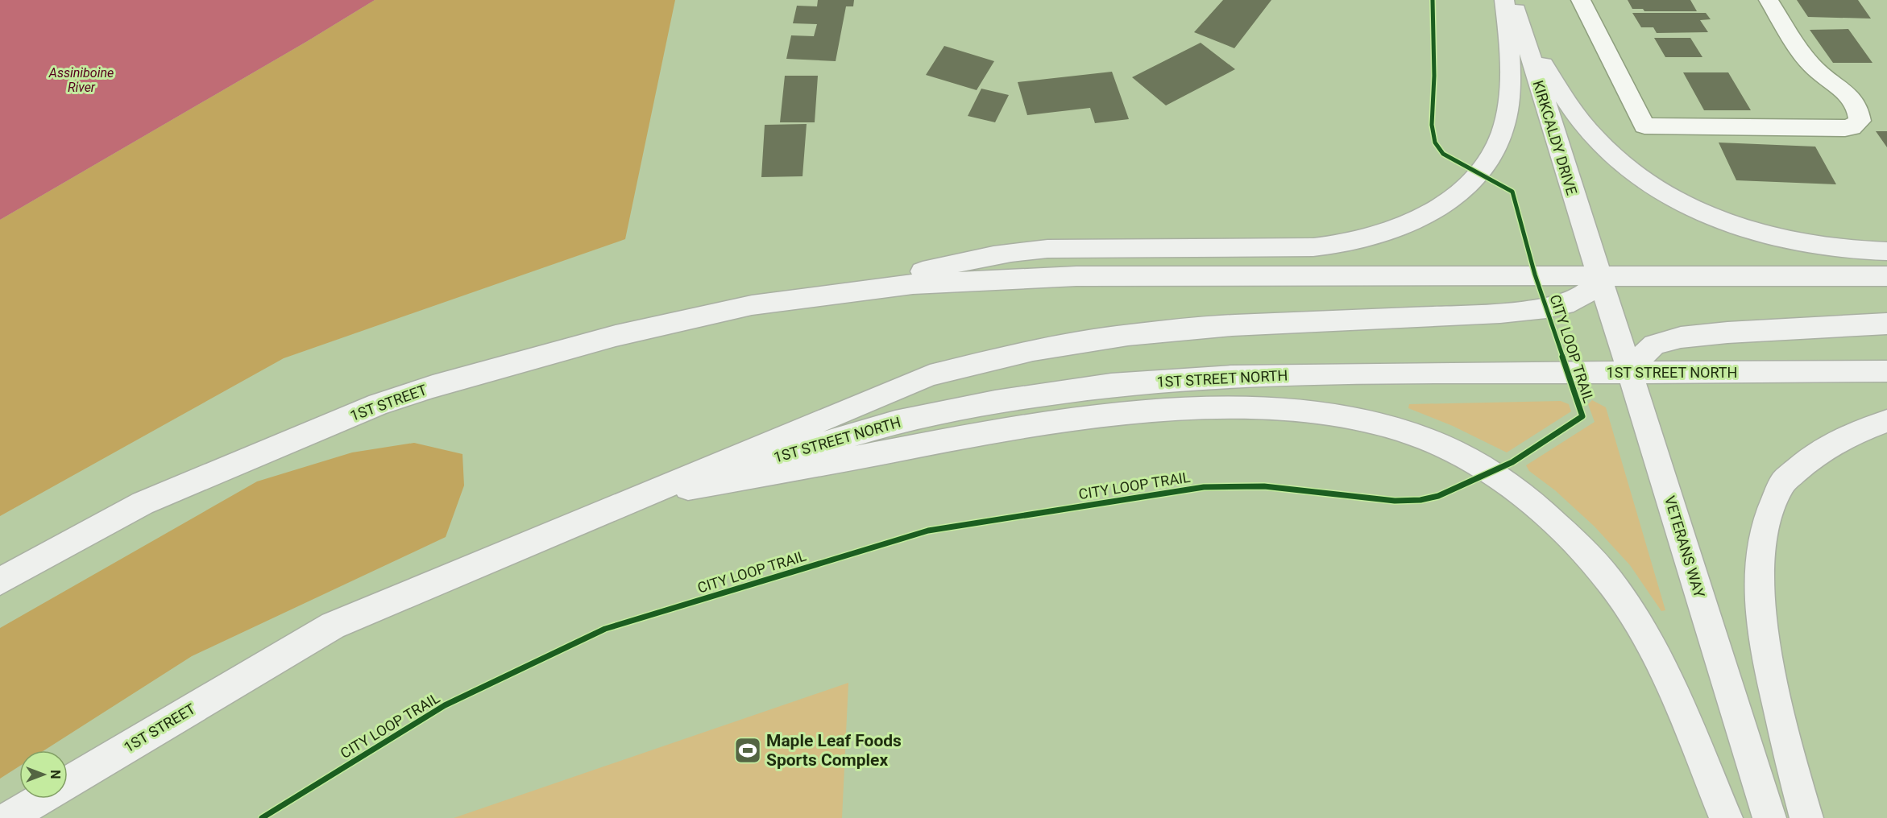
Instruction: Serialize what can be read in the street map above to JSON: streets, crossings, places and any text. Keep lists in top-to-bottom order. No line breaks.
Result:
{"streets":{"main road":["KIRKCALDY DRIVE","1ST STREET NORTH","1ST STREET","VETERANS WAY"],"cycle path":["CITY LOOP TRAIL"]},"crossings":[["KIRKCALDY DRIVE","VETERANS WAY"],["1ST STREET NORTH","1ST STREET"],["1ST STREET NORTH","VETERANS WAY"]],"water":["Assiniboine River"],"places":{"sports":["Maple Leaf Foods Sports Complex"]},"north":"right"}
